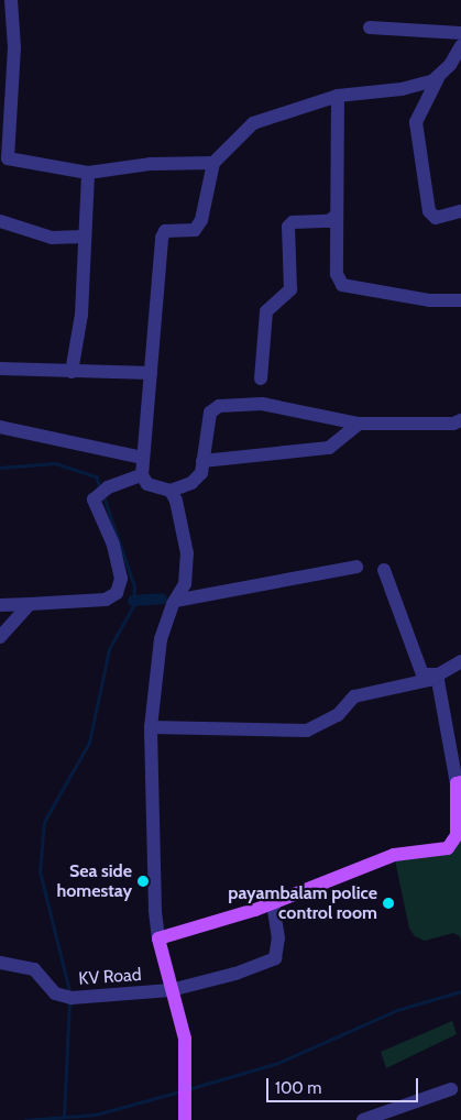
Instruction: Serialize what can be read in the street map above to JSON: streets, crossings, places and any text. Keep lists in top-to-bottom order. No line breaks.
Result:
{"streets":{"street":["KV Road"]},"places":["Sea side homestay","payambalam police control room"],"scale_bar":"100 m"}
